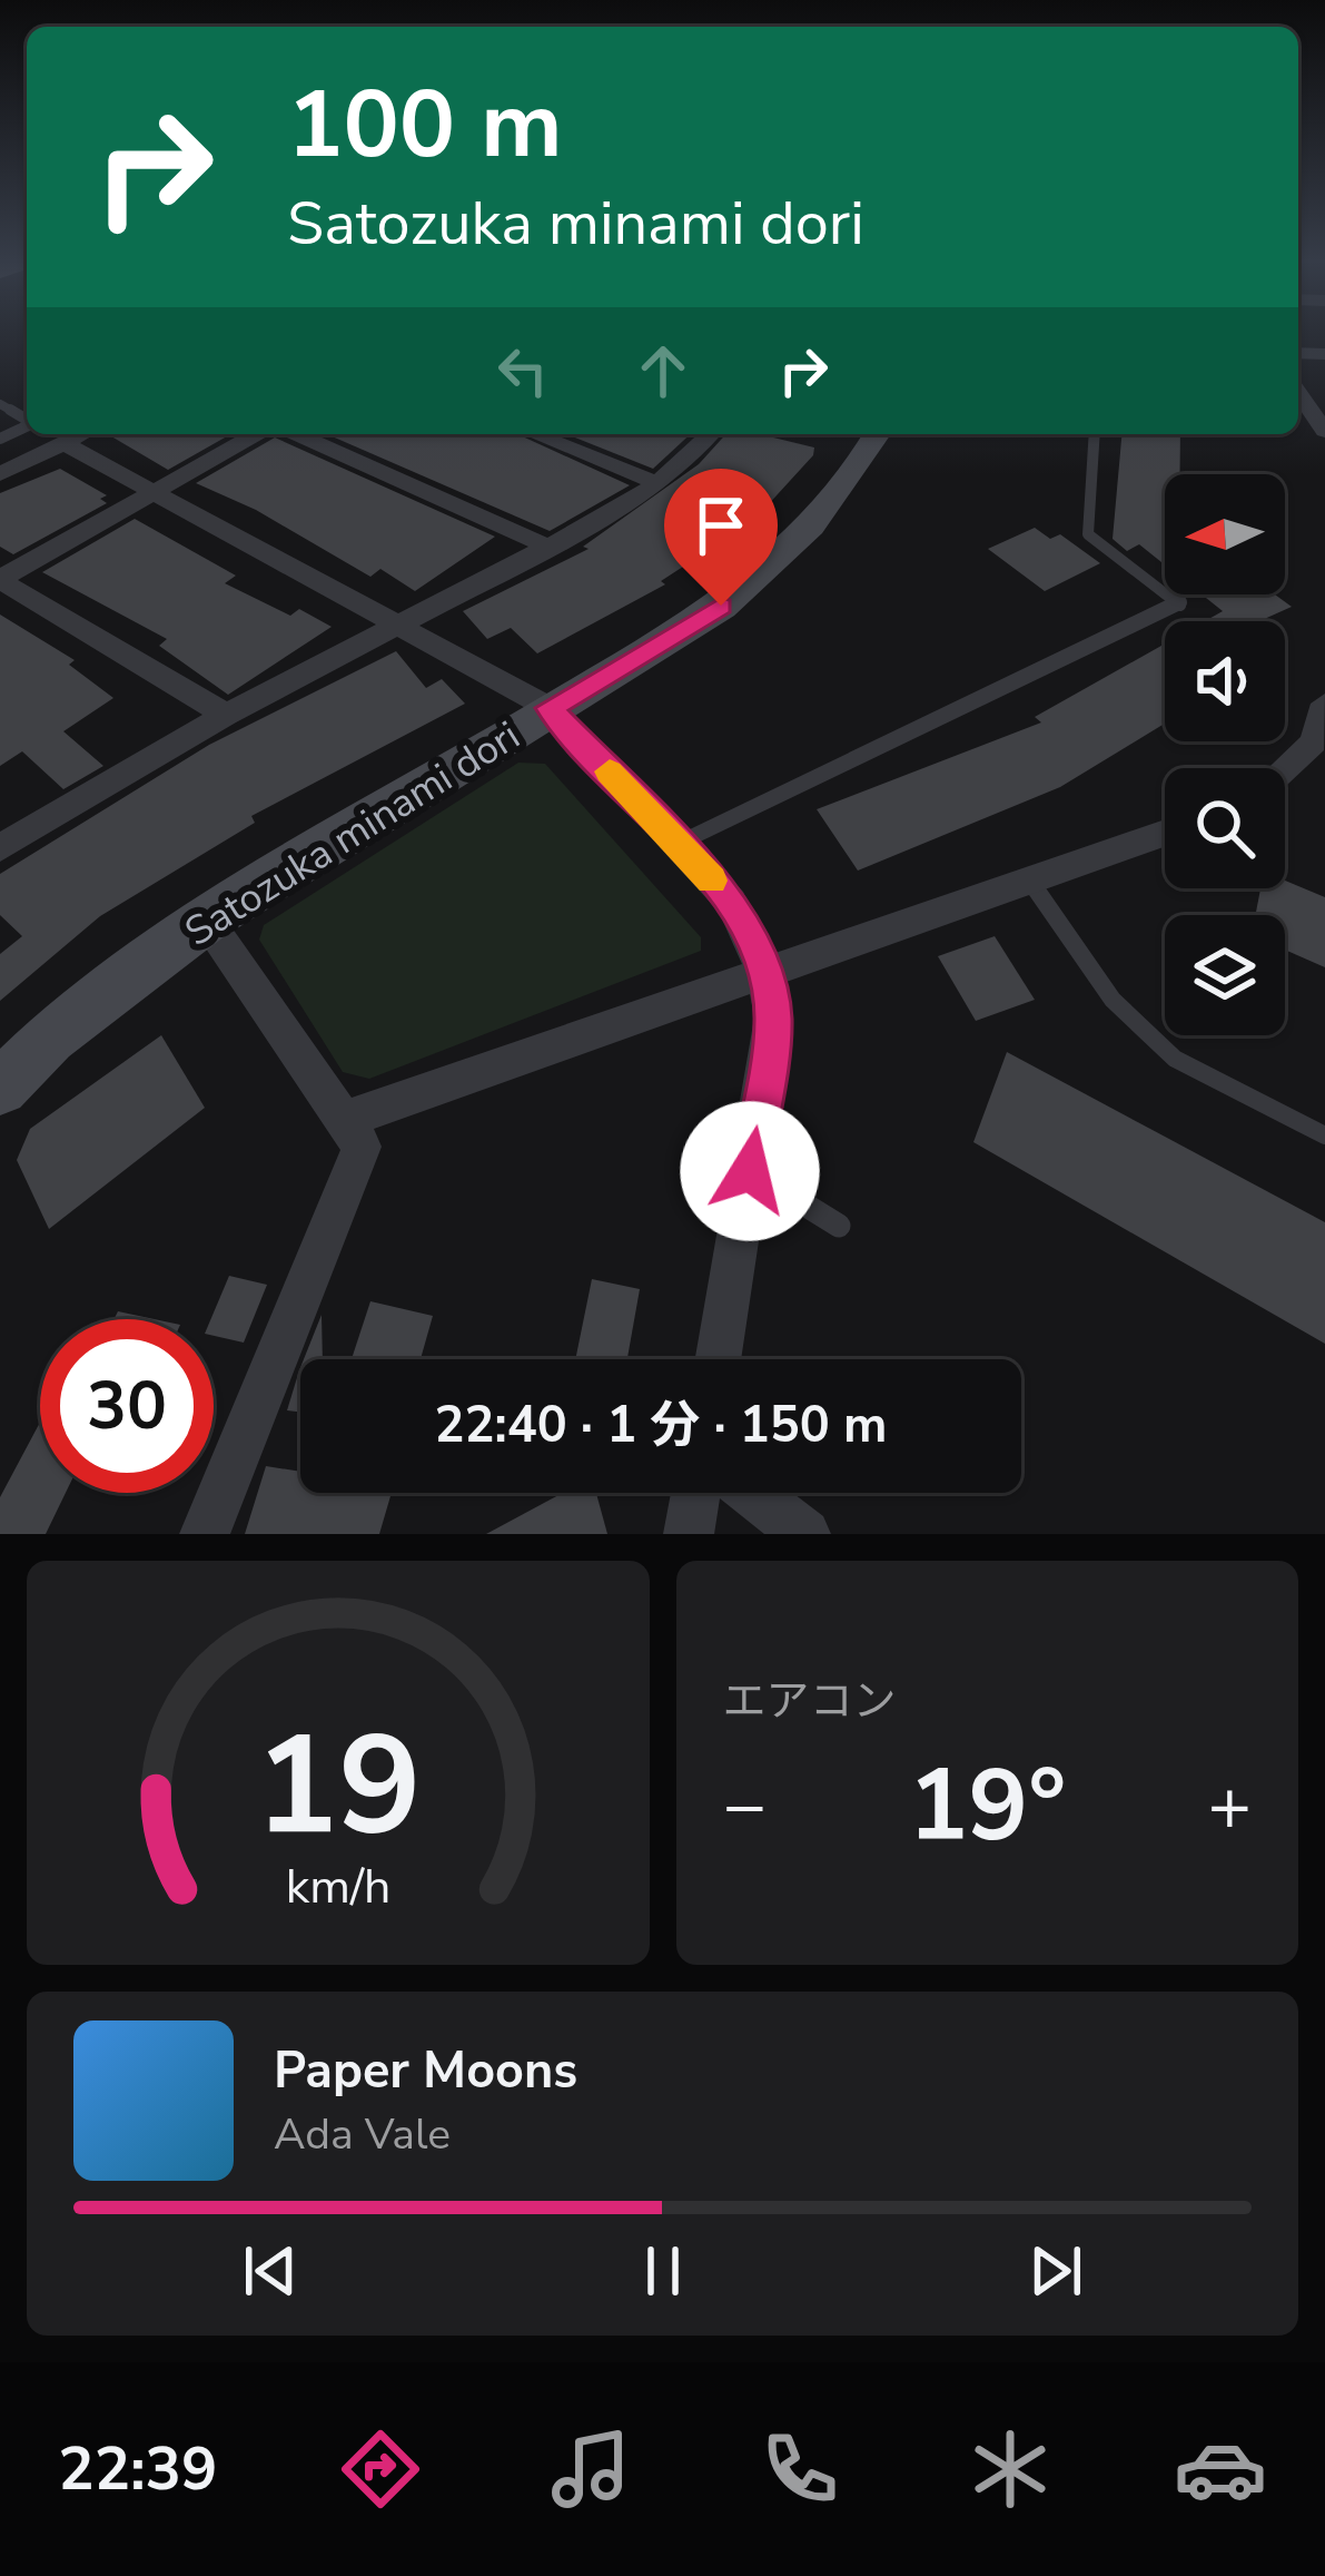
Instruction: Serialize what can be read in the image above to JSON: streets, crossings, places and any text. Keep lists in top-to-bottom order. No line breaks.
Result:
{"streets":{"street":["Satozuka minami dori"]},"north":"left","page":{"turn":["100 m","Satozuka minami dori"],"limit":"30","trip":"22:40 · 1 分 · 150 m","tile":"エアコン","heat":["−","19°","+"],"song":["Paper Moons","Ada Vale"],"tabs":"22:39","gauge":["19","km/h"]}}
